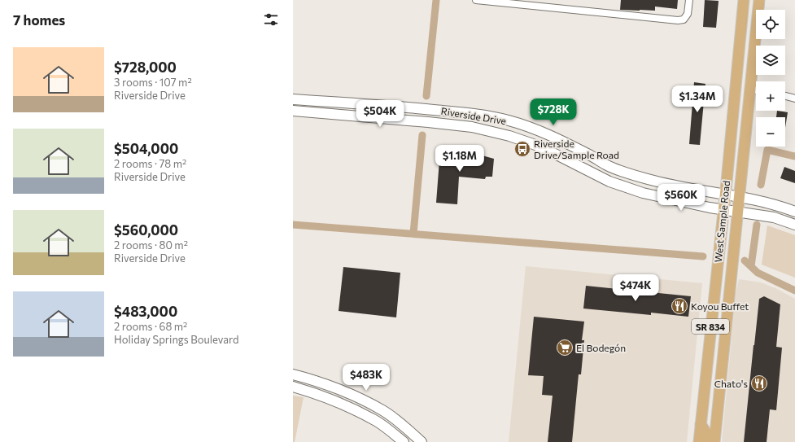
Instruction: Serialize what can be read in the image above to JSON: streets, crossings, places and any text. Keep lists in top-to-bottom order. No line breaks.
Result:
{"streets":{"main road":["West Sample Road","SR 834"],"street":["Riverside Drive"]},"crossings":[["Riverside Drive","West Sample Road"]],"places":{"bus stop":["Riverside Drive/Sample Road"],"restaurant":["Koyou Buffet","Chato's"],"supermarket":["El Bodegón"]},"page":{"heading":"7 homes","map_buttons":["+","−"],"list":[{"name":"$728,000","note":"3 rooms · 107 m² · Riverside Drive"},{"name":"$504,000","note":"2 rooms · 78 m² · Riverside Drive"},{"name":"$560,000","note":"2 rooms · 80 m² · Riverside Drive"},{"name":"$483,000","note":"2 rooms · 68 m² · Holiday Springs Boulevard"}],"price":["$1.34M","$728K","$504K","$1.18M","$560K","$474K","$483K"]}}
